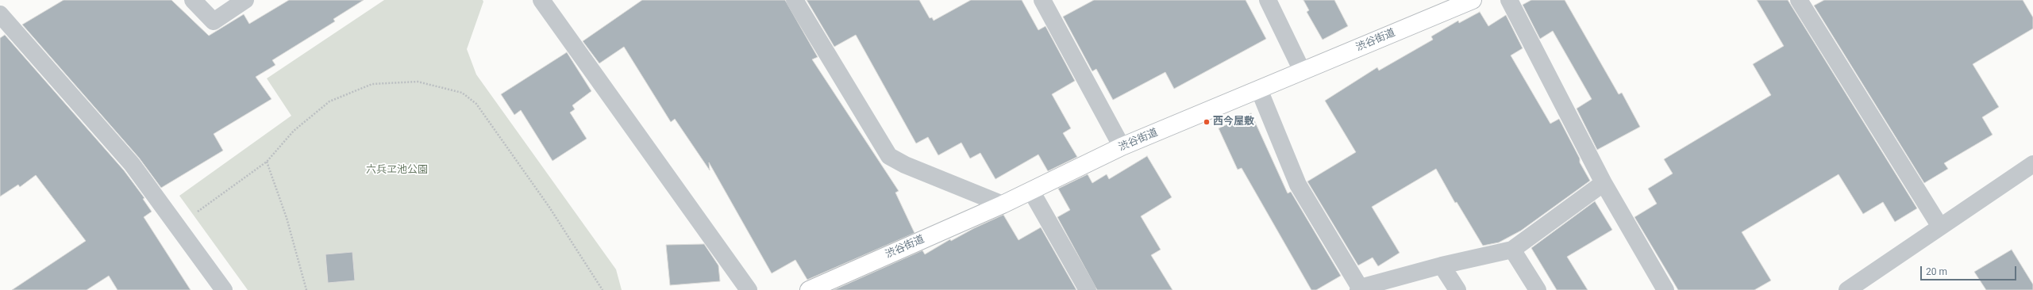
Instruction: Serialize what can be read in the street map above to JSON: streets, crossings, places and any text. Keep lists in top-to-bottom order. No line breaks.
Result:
{"streets":{"main road":["渋谷街道"]},"parks":["六兵ヱ池公園"],"places":["西今屋敷"],"scale_bar":"20 m"}
